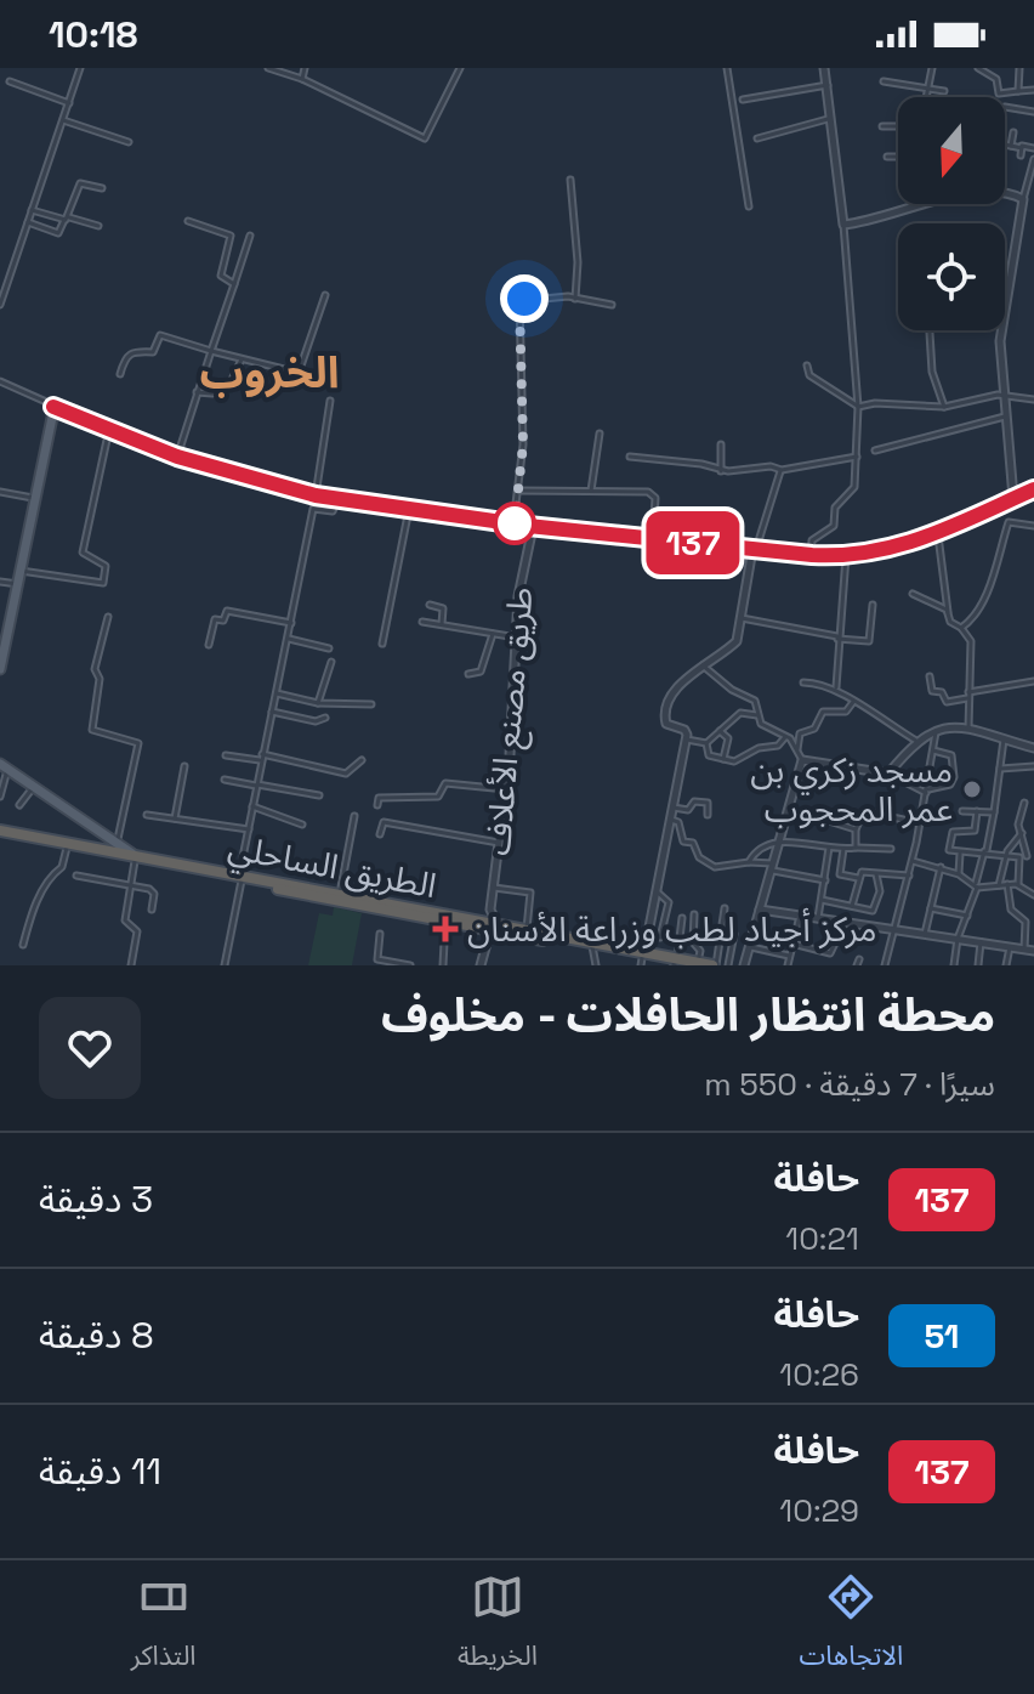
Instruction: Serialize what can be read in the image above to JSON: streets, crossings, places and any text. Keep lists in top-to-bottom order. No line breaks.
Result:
{"streets":{"highway":["الطريق الساحلي"],"street":["طريق مصنع الأعلاف"]},"districts":["الخروب"],"places":{"other":["مسجد زكري بن عمر المحجوب"],"health":["مركز أجياد لطب وزراعة الأسنان"]},"lines":["bus line 137"],"north":"bottom","page":{"status":"10:18","on_map":"137","heading":["محطة انتظار الحافلات - مخلوف","سيرًا · 7 دقيقة · 550 m"],"list":[{"mark":"137","name":"حافلة","note":"10:21","value":"3 دقيقة"},{"mark":"51","name":"حافلة","note":"10:26","value":"8 دقيقة"},{"mark":"137","name":"حافلة","note":"10:29","value":"11 دقيقة"}],"tabs":["الاتجاهات","الخريطة","التذاكر"]}}
